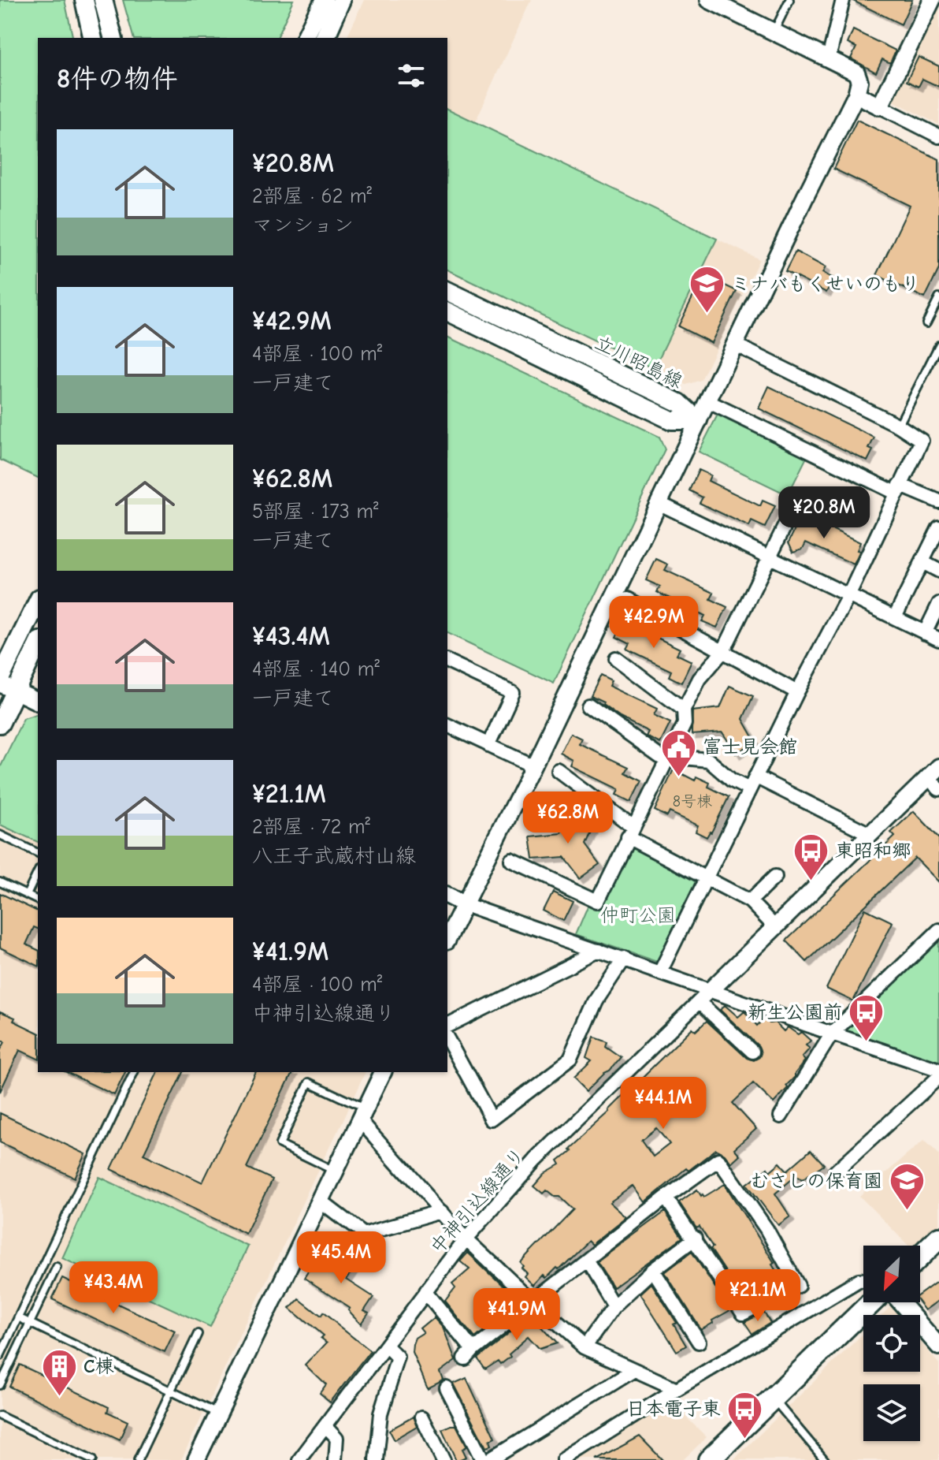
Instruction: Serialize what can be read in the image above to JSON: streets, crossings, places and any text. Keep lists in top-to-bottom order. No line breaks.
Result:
{"streets":{"main road":["立川昭島線"],"street":["中神引込線通り"]},"parks":["仲町公園"],"places":{"school or university":["ミナバもくせいのもり","むさしの保育園"],"public building":["富士見会館"],"bus stop":["東昭和郷","新生公園前","日本電子東"],"building":["C棟"]},"house_numbers":["8号棟"],"north":"bottom left","page":{"heading":"8件の物件","list":[{"name":"¥20.8M","note":"2部屋 · 62 m² · マンション"},{"name":"¥42.9M","note":"4部屋 · 100 m² · 一戸建て"},{"name":"¥62.8M","note":"5部屋 · 173 m² · 一戸建て"},{"name":"¥43.4M","note":"4部屋 · 140 m² · 一戸建て"},{"name":"¥21.1M","note":"2部屋 · 72 m² · 八王子武蔵村山線"},{"name":"¥41.9M","note":"4部屋 · 100 m² · 中神引込線通り"}],"price":["¥20.8M","¥42.9M","¥62.8M","¥44.1M","¥45.4M","¥43.4M","¥21.1M","¥41.9M"]}}
